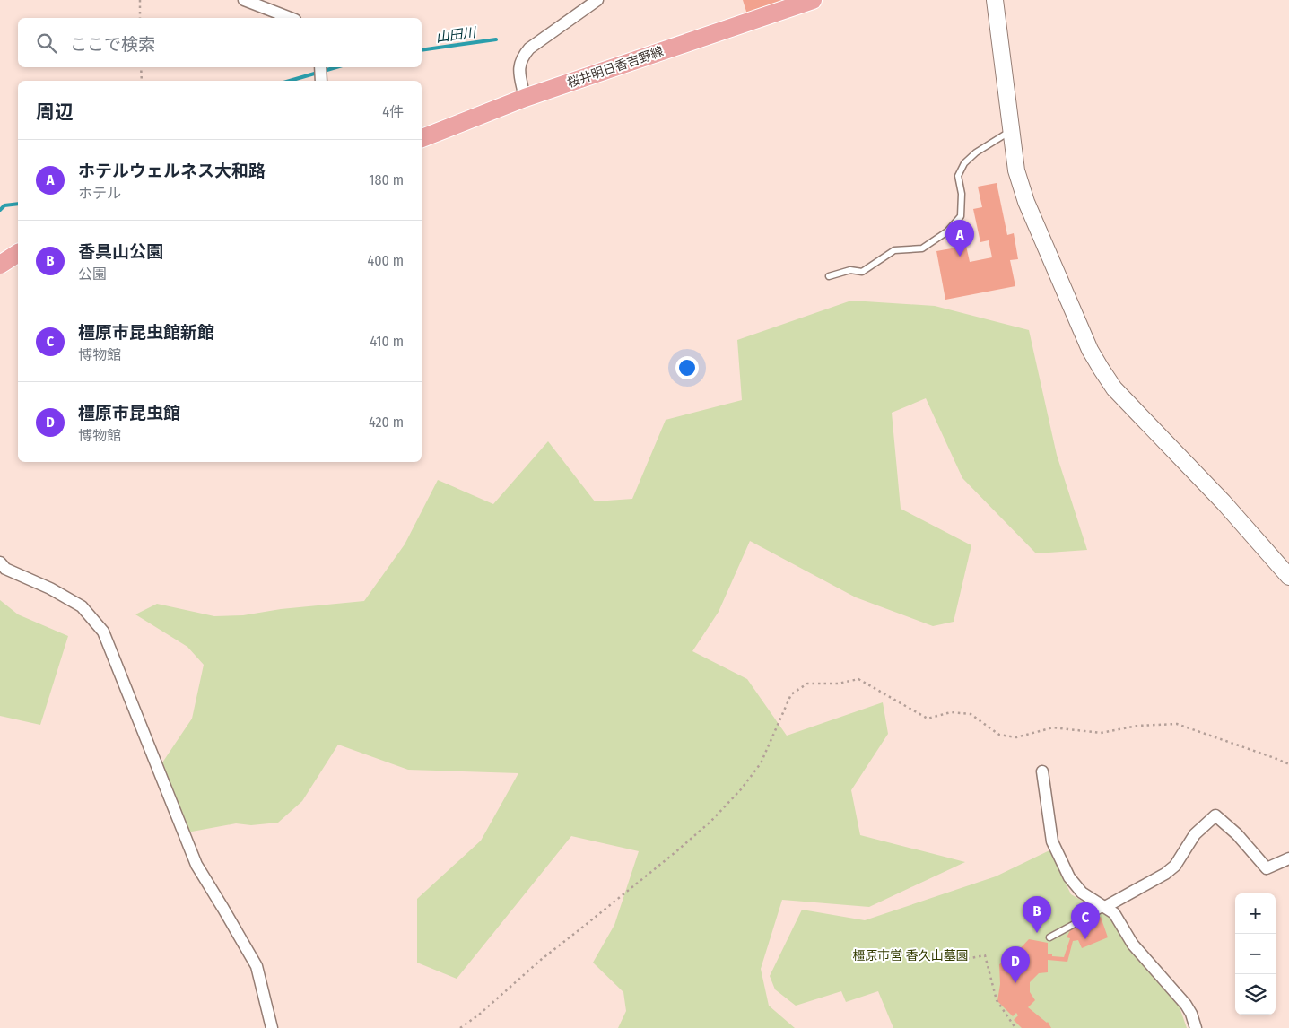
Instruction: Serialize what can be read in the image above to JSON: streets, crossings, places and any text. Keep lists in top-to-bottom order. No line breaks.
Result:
{"streets":{"main road":["桜井明日香吉野線"]},"water":["山田川"],"parks":["橿原市営 香久山墓園"],"page":{"search":"ここで検索","heading":["周辺","4件"],"list":[{"mark":"A","name":"ホテルウェルネス大和路","note":"ホテル","value":"180 m"},{"mark":"B","name":"香具山公園","note":"公園","value":"400 m"},{"mark":"C","name":"橿原市昆虫館新館","note":"博物館","value":"410 m"},{"mark":"D","name":"橿原市昆虫館","note":"博物館","value":"420 m"}],"pins":["A","B","C","D"],"map_buttons":["+","−"]}}
